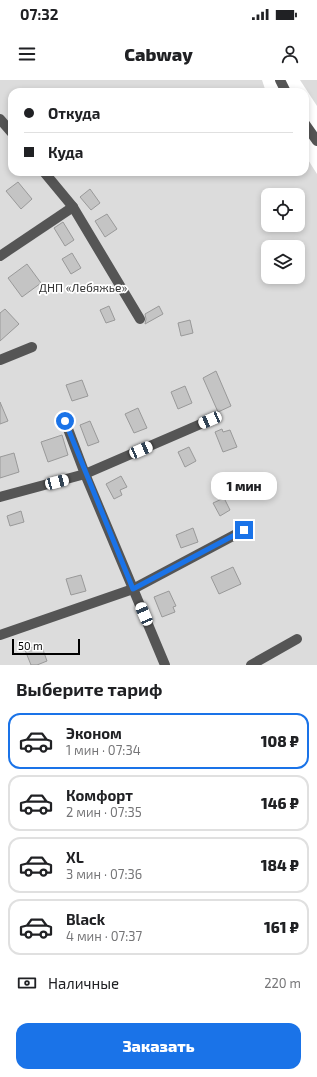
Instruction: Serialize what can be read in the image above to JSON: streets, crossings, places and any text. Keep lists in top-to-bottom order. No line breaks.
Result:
{"parks":["ДНП «Лебяжье»"],"scale_bar":"50 m","page":{"status":"07:32","header":"Cabway","banner":["Откуда","Куда"],"bubble":"1 мин","scale":"50 m","heading":"Выберите тариф","list":[{"name":"Эконом","note":"1 мин · 07:34","value":"108 ₽"},{"name":"Комфорт","note":"2 мин · 07:35","value":"146 ₽"},{"name":"XL","note":"3 мин · 07:36","value":"184 ₽"},{"name":"Black","note":"4 мин · 07:37","value":"161 ₽"}],"pay":["Наличные","220 m"],"buttons":"Заказать"}}
